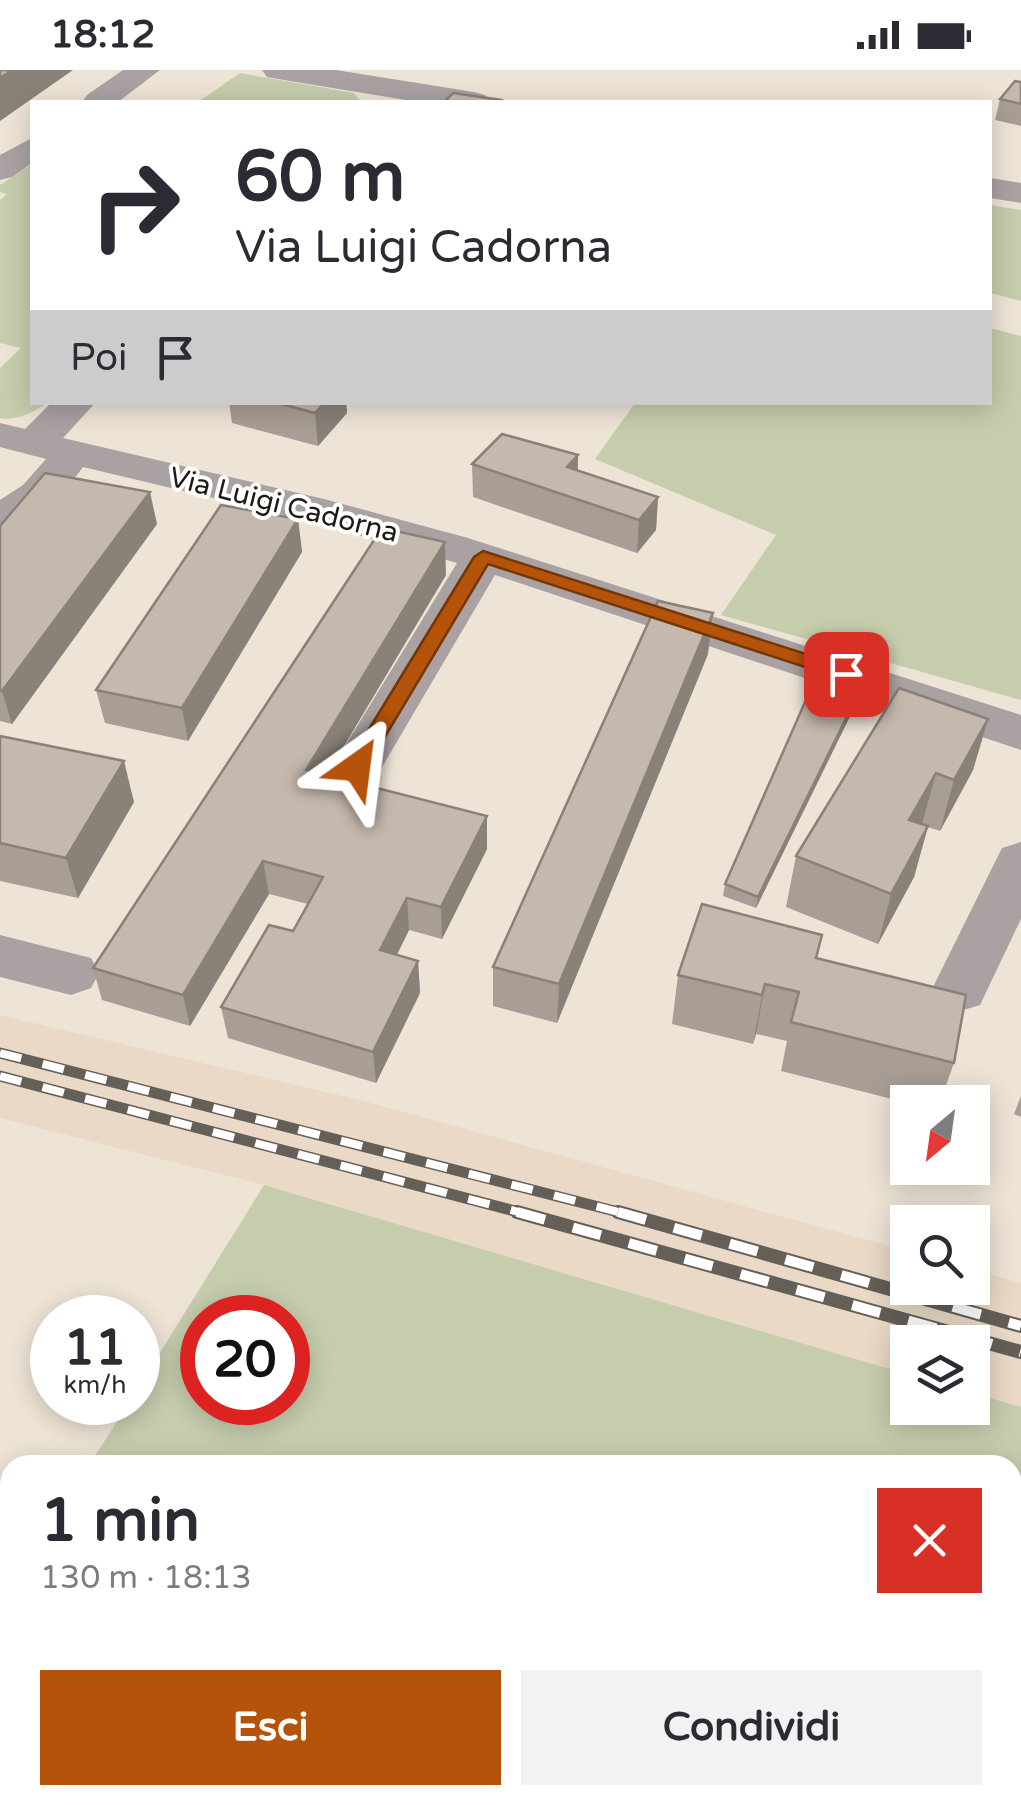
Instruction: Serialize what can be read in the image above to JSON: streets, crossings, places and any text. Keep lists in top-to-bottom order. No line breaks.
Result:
{"streets":{"street":["Via Luigi Cadorna"]},"north":"bottom left","page":{"status":"18:12","turn":["60 m","Via Luigi Cadorna"],"then":"Poi","speed":"11 km/h","limit":"20","heading":["1 min","130 m · 18:13"],"buttons":["Esci","Condividi"]}}
